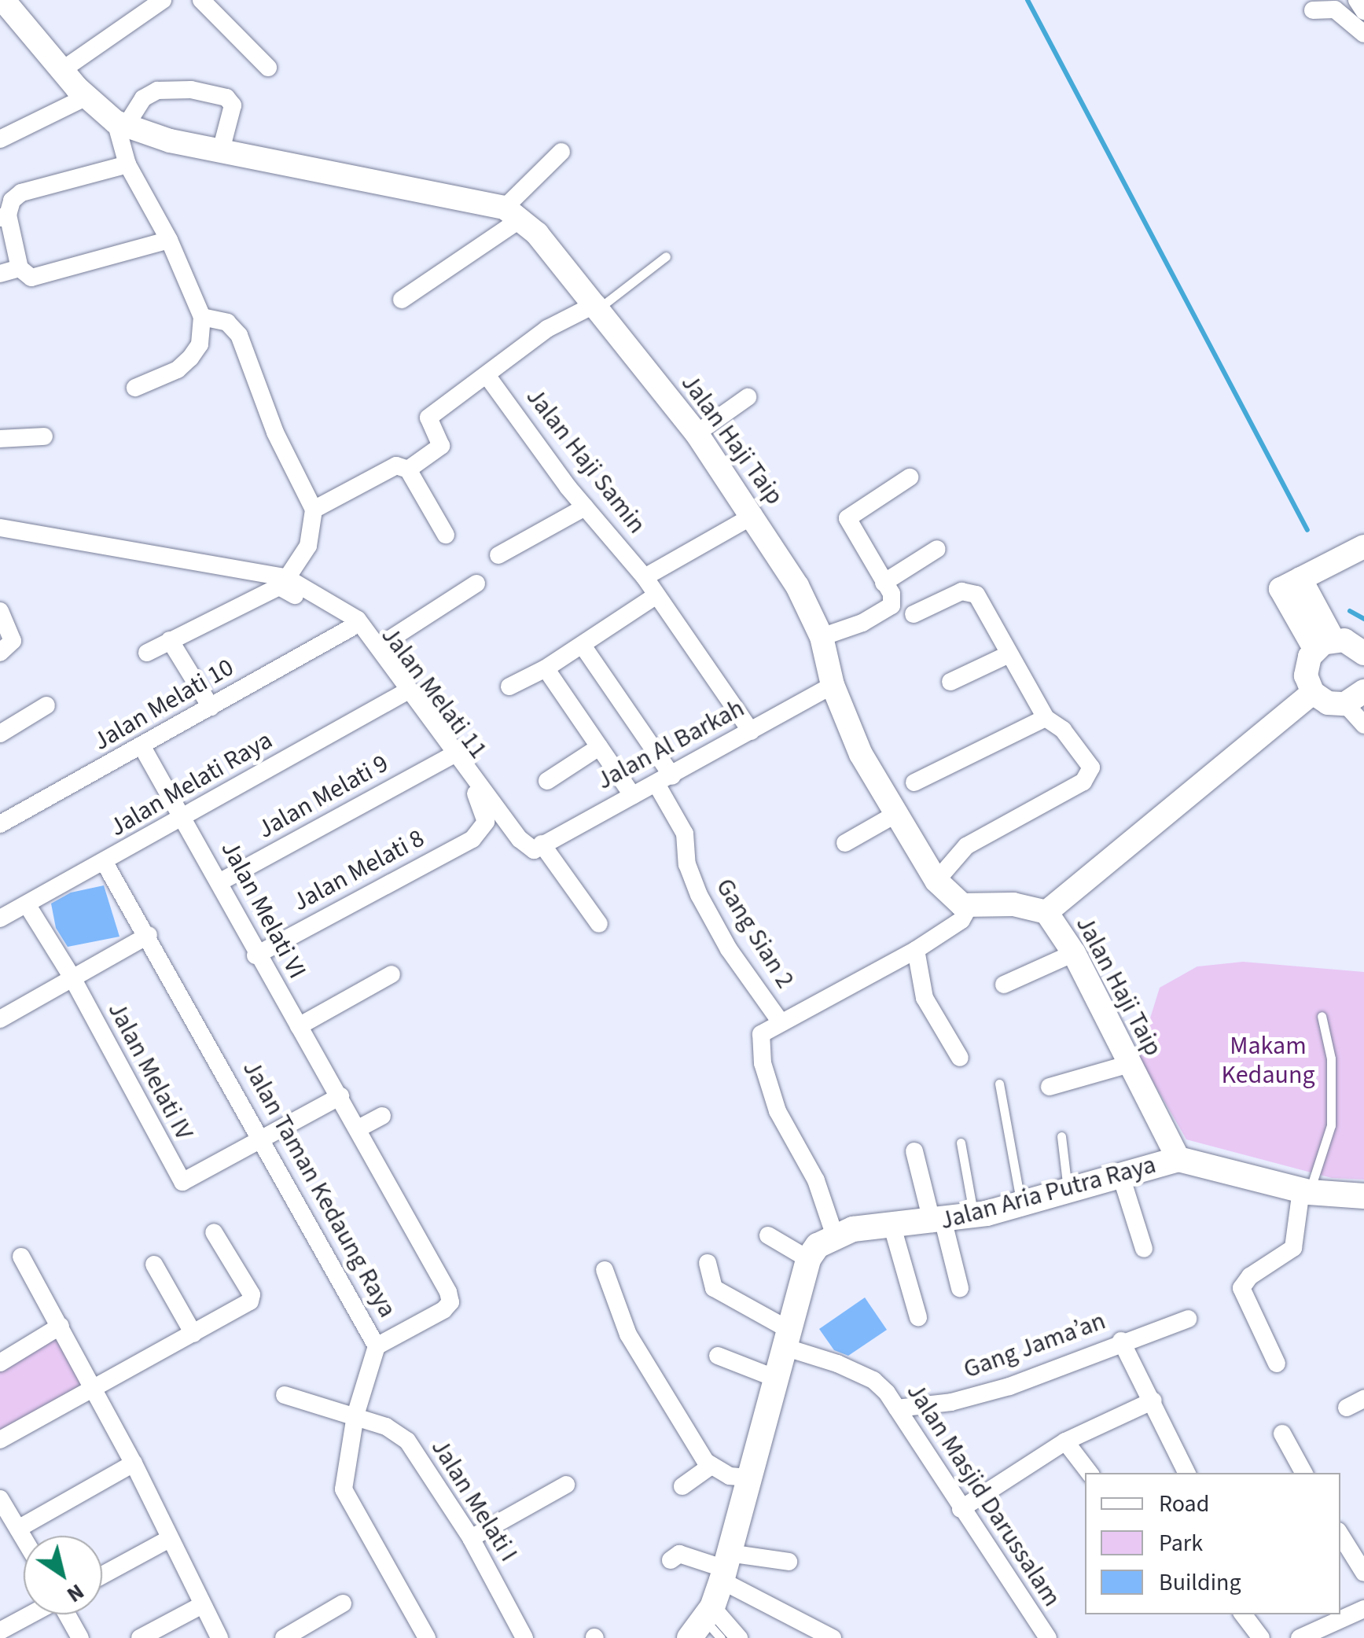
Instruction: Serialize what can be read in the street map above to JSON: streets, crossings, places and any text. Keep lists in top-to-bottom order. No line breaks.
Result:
{"streets":{"main road":["Jalan Aria Putra Raya"],"street":["Jalan Haji Taip","Jalan Haji Samin","Jalan Melati 11","Jalan Melati 10","Jalan Al Barkah","Jalan Melati Raya","Jalan Melati 9","Jalan Melati 8","Jalan Melati VI","Gang Sian 2","Jalan Melati IV","Jalan Taman Kedaung Raya","Gang Jama’an","Jalan Masjid Darussalam","Jalan Melati I"]},"crossings":[["Jalan Haji Taip","Jalan Al Barkah"],["Jalan Haji Taip","Jalan Aria Putra Raya"],["Jalan Haji Samin","Jalan Al Barkah"],["Jalan Melati 11","Jalan Melati 10"],["Jalan Melati 11","Jalan Melati Raya"],["Jalan Melati 11","Jalan Melati 9"],["Jalan Melati 11","Jalan Melati 8"],["Jalan Melati 10","Jalan Melati VI"],["Jalan Al Barkah","Gang Sian 2"],["Jalan Melati Raya","Jalan Melati VI"],["Jalan Melati Raya","Jalan Melati IV"],["Jalan Melati Raya","Jalan Taman Kedaung Raya"],["Jalan Melati 9","Jalan Melati VI"],["Jalan Melati 8","Jalan Melati VI"],["Jalan Melati VI","Jalan Taman Kedaung Raya"],["Jalan Melati IV","Jalan Taman Kedaung Raya"],["Jalan Taman Kedaung Raya","Jalan Melati I"],["Gang Jama’an","Jalan Masjid Darussalam"]],"parks":["Makam Kedaung"],"legend":["Road","Park","Building"],"north":"bottom right"}
